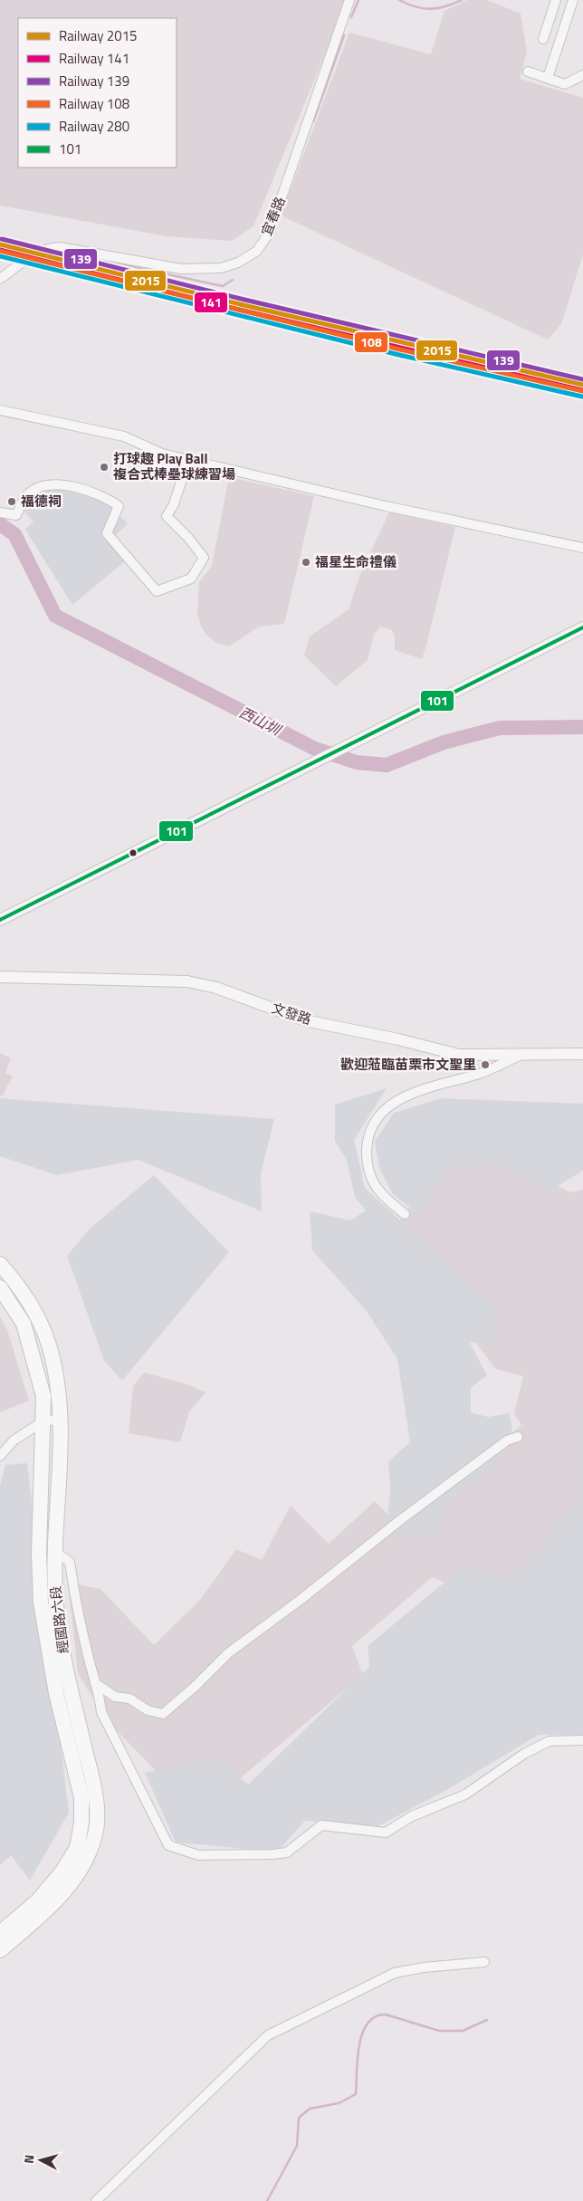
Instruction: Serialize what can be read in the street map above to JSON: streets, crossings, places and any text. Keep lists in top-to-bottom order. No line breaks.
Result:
{"streets":{"main road":["經國路六段"],"street":["宜春路","文發路"]},"water":["西山圳"],"places":["打球趣 Play Ball 複合式棒壘球練習場","福德祠","福星生命禮儀","歡迎蒞臨苗栗市文聖里"],"lines":["rail line 139","rail line 2015","rail line 141","rail line 108","rail line 280","transit line 101"],"legend":["Railway 2015","Railway 141","Railway 139","Railway 108","Railway 280","101"],"north":"left"}
